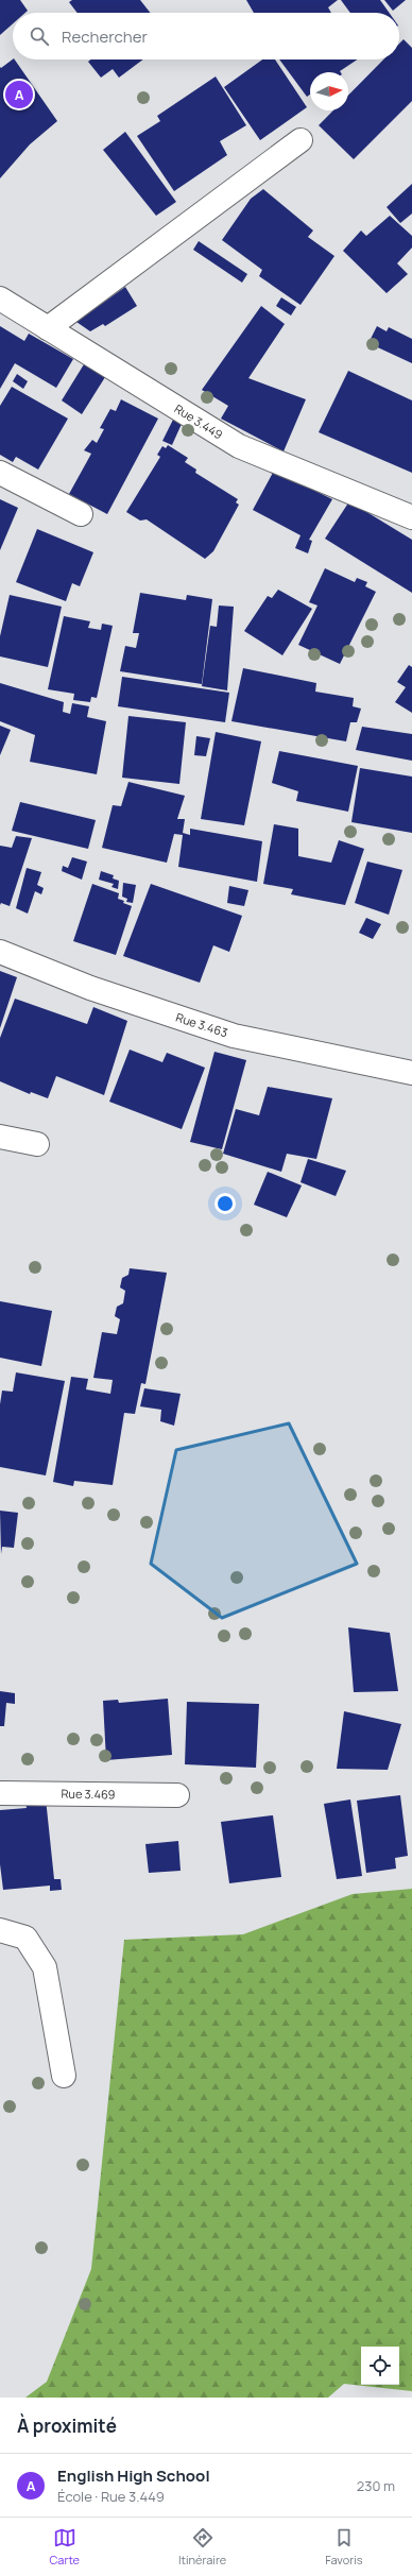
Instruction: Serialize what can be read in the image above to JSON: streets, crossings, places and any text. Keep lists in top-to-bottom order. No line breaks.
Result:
{"streets":{"street":["Rue 3.449","Rue 3.463","Rue 3.469"]},"north":"right","page":{"search":"Rechercher","pins":"A","heading":"À proximité","list":[{"mark":"A","name":"English High School","note":"École · Rue 3.449","value":"230 m"}],"nav":["Carte","Itinéraire","Favoris"]}}
